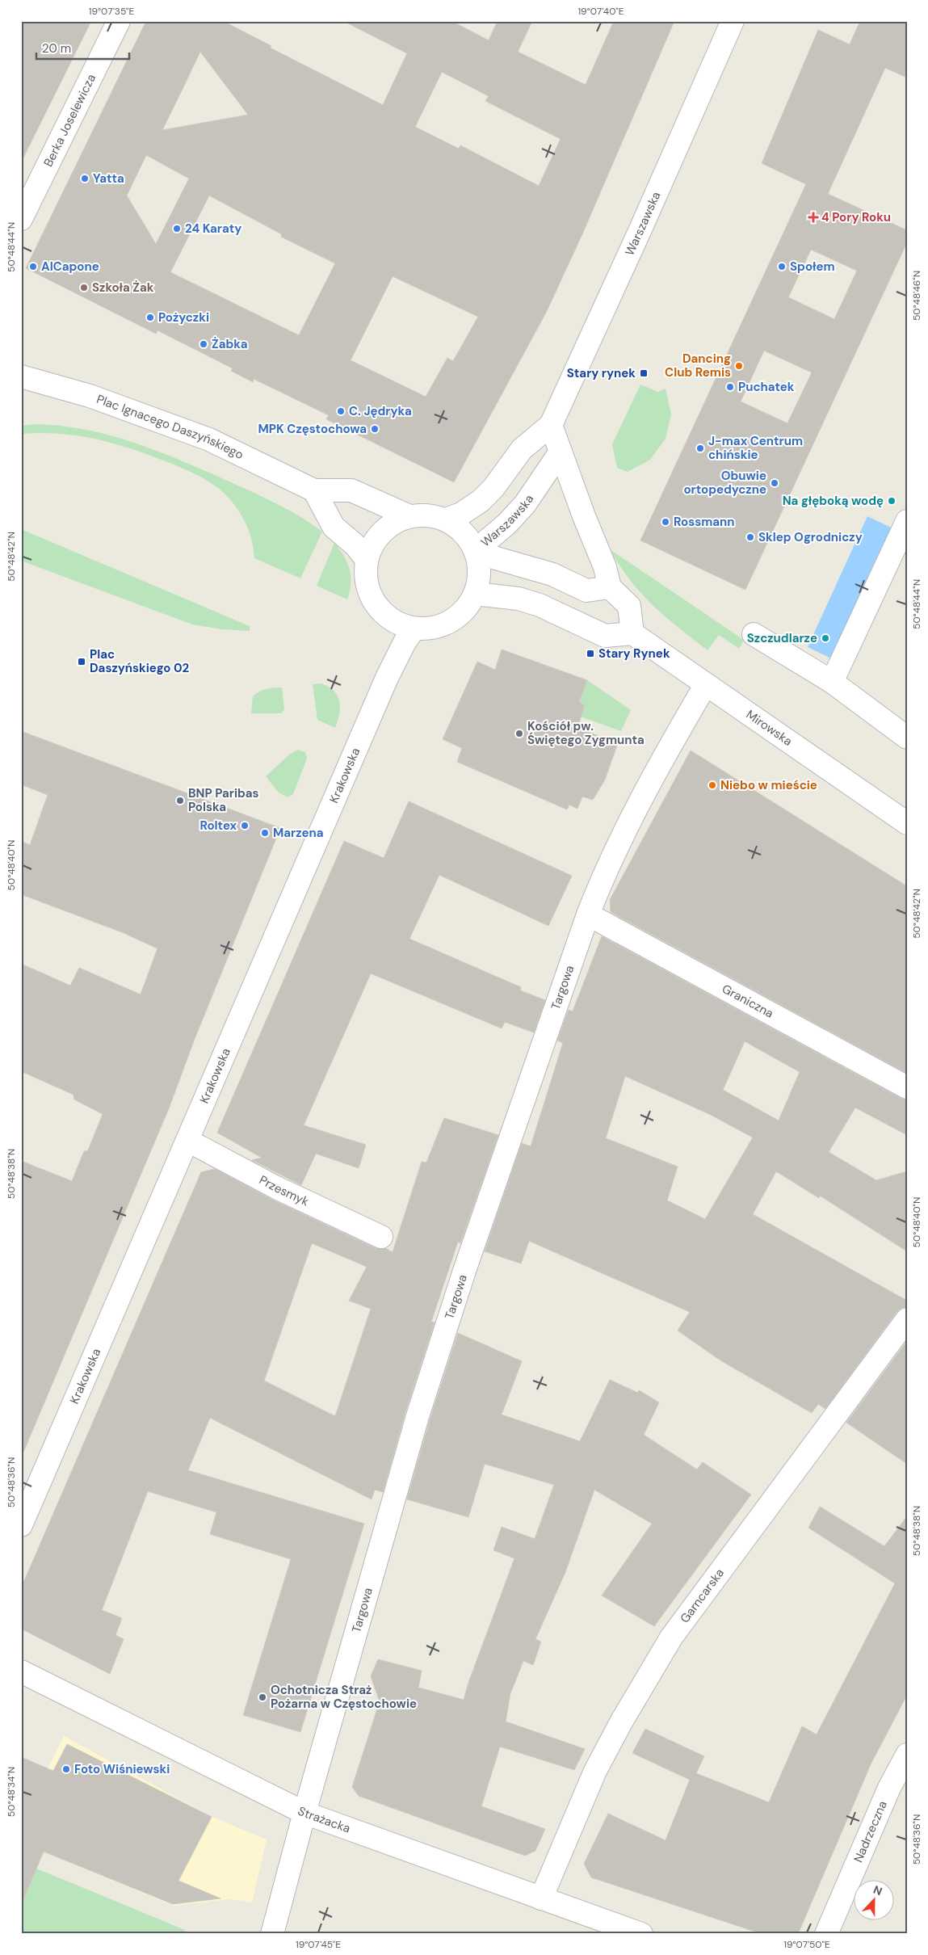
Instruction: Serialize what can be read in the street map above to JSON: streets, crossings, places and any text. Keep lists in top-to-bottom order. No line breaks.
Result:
{"streets":{"street":["Berka Joselewicza","Warszawska","Plac Ignacego Daszyńskiego","Mirowska","Krakowska","Targowa","Graniczna","Przesmyk","Garncarska","Strażacka","Nadrzeczna"]},"crossings":[["Warszawska","Plac Ignacego Daszyńskiego"],["Warszawska","Krakowska"],["Plac Ignacego Daszyńskiego","Krakowska"],["Mirowska","Targowa"],["Krakowska","Przesmyk"],["Targowa","Graniczna"],["Targowa","Strażacka"],["Garncarska","Strażacka"]],"places":{"other":["Yatta","24 Karaty","AlCapone","Społem","Szkoła Żak","Pożyczki","Żabka","Dancing Club Remis","Puchatek","C. Jędryka","MPK Częstochowa","J-max Centrum chińskie","Obuwie ortopedyczne","Na głęboką wodę","Rossmann","Sklep Ogrodniczy","Szczudlarze","Kościół pw. Świętego Zygmunta","Niebo w mieście","BNP Paribas Polska","Roltex","Marzena","Ochotnicza Straż Pożarna w Częstochowie","Foto Wiśniewski"],"health":["4 Pory Roku"],"transit":["Stary rynek","Stary Rynek","Plac Daszyńskiego 02"]},"scale_bar":"20 m","north":"top","coordinates":["19°07'35\"E","19°07'40\"E","50°48'44\"N","50°48'46\"N","50°48'42\"N","50°48'40\"N","50°48'38\"N","50°48'36\"N","50°48'34\"N","19°07'45\"E","19°07'50\"E"]}
